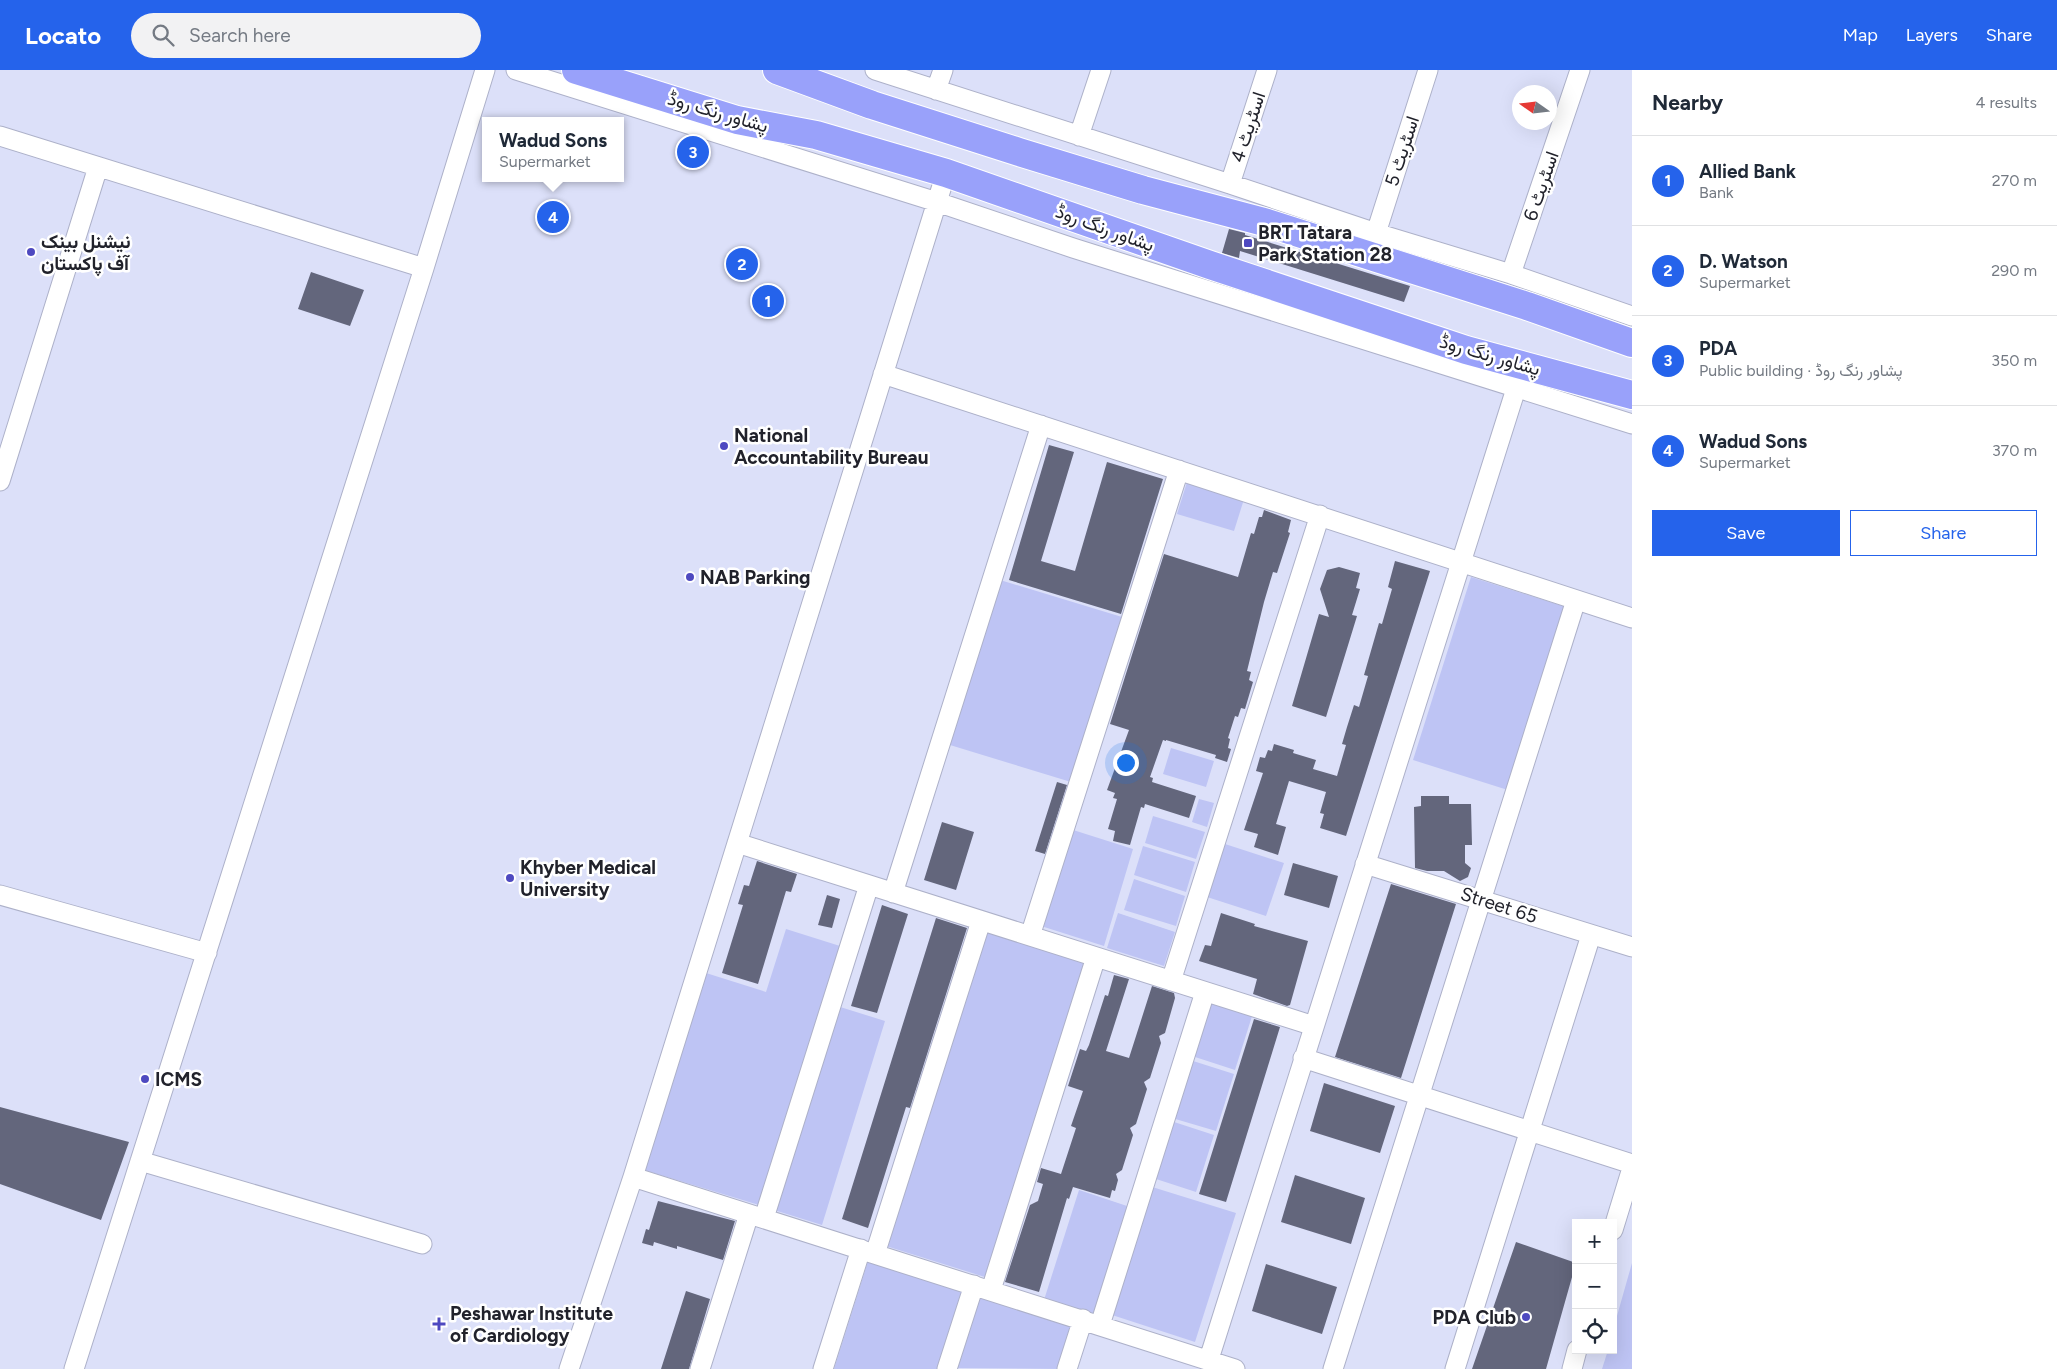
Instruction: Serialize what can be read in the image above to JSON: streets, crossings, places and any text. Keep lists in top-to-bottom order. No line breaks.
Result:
{"streets":{"highway":["پشاور رنگ روڈ"],"street":["اسٹریٹ 4","اسٹریٹ 5","اسٹریٹ 6","Street 65"]},"places":{"transit":["BRT Tatara Park Station 28"],"other":["نیشنل بینک آف پاکستان","National Accountability Bureau","NAB Parking","Khyber Medical University","ICMS","PDA Club"],"health":["Peshawar Institute of Cardiology"]},"north":"left","page":{"header":"Locato","search":"Search here","nav":["Map","Layers","Share"],"heading":["Nearby","4 results"],"popup":["Wadud Sons","Supermarket"],"pins":["3","4","2","1"],"list":[{"mark":"1","name":"Allied Bank","note":"Bank","value":"270 m"},{"mark":"2","name":"D. Watson","note":"Supermarket","value":"290 m"},{"mark":"3","name":"PDA","note":"Public building · پشاور رنگ روڈ","value":"350 m"},{"mark":"4","name":"Wadud Sons","note":"Supermarket","value":"370 m"}],"buttons":["Save","Share"],"map_buttons":["+","−"]}}
